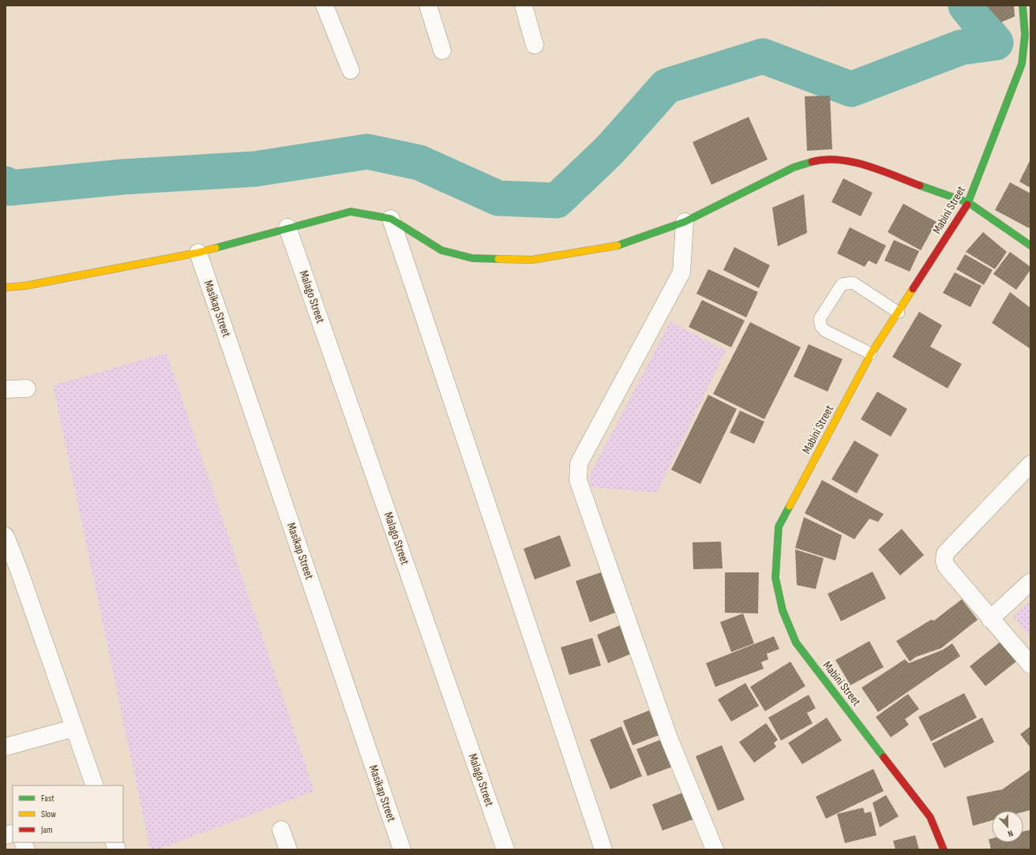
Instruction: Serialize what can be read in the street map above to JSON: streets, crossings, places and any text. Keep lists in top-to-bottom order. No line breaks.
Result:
{"streets":{"street":["Mabini Street","Malago Street","Masikap Street"]},"legend":["Fast","Slow","Jam"],"north":"bottom"}
